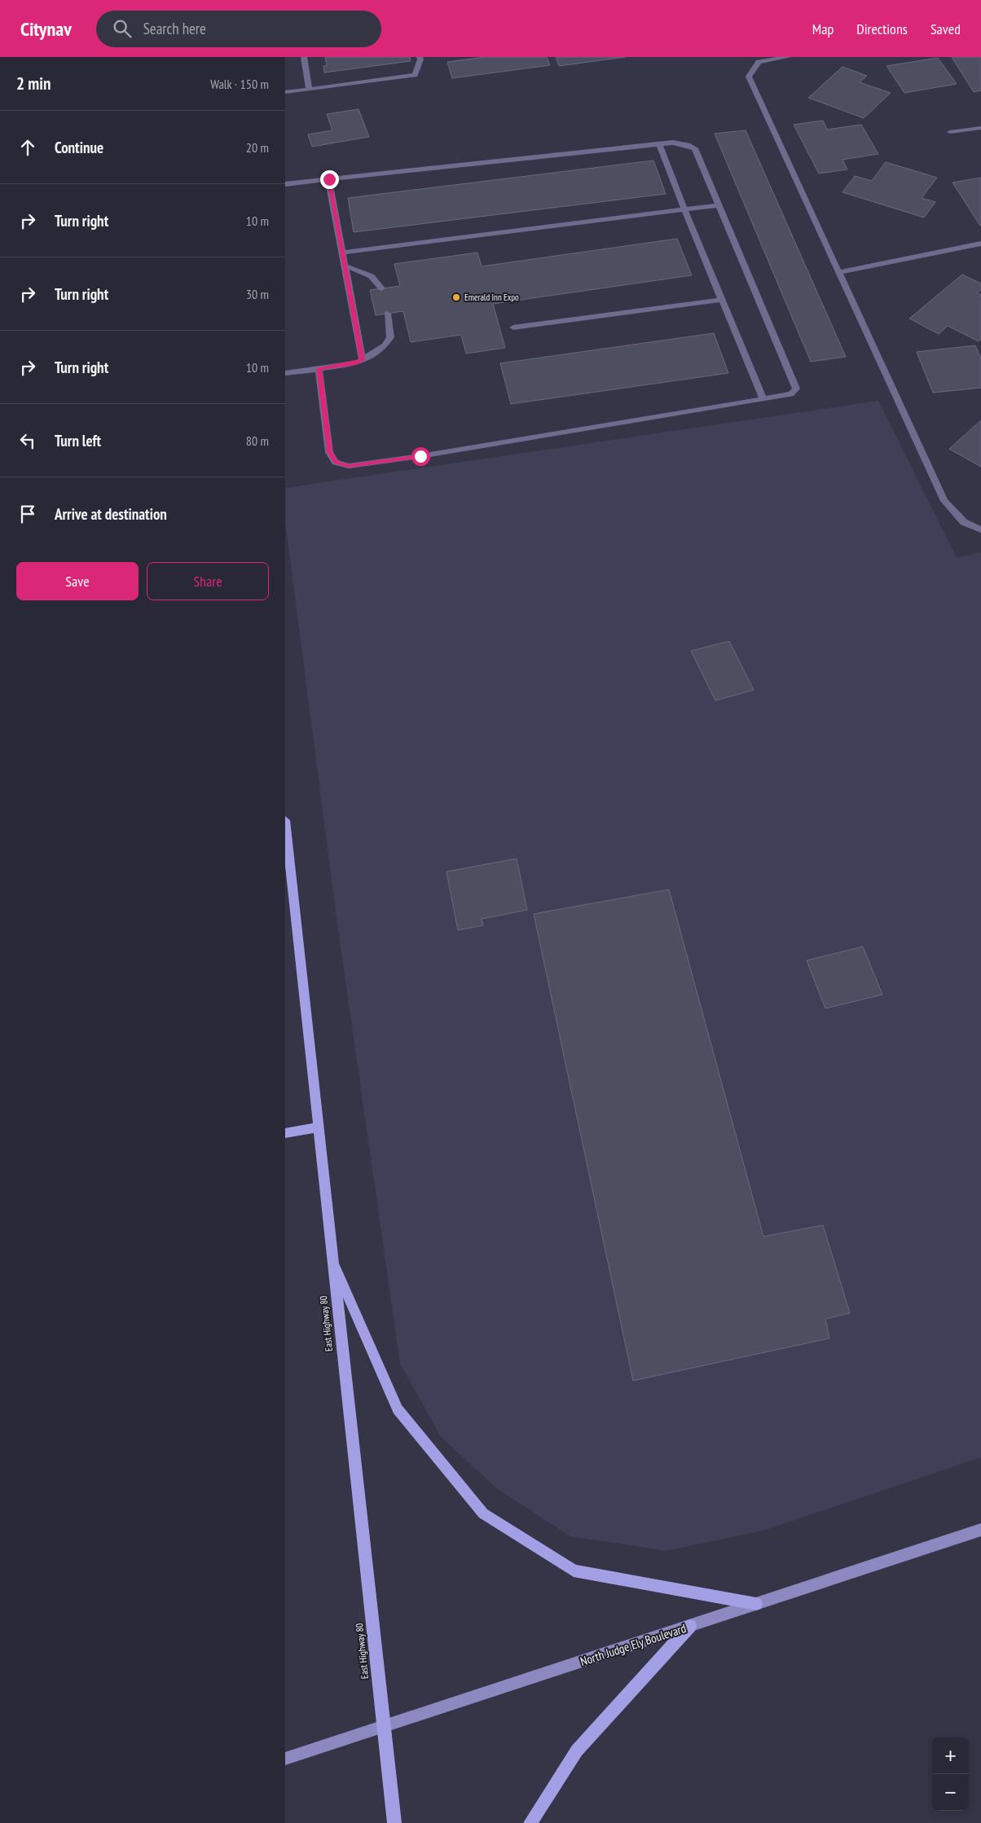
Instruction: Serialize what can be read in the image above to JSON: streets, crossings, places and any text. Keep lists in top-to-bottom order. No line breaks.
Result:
{"streets":{"main road":["East Highway 80","North Judge Ely Boulevard"]},"crossings":[["East Highway 80","North Judge Ely Boulevard"]],"places":["Emerald Inn Expo"],"page":{"header":"Citynav","search":"Search here","nav":["Map","Directions","Saved"],"heading":["2 min","Walk · 150 m"],"list":[["Continue","20 m"],["Turn right","10 m"],["Turn right","30 m"],["Turn right","10 m"],["Turn left","80 m"],"Arrive at destination"],"buttons":["Save","Share"],"map_buttons":["+","−"]}}
